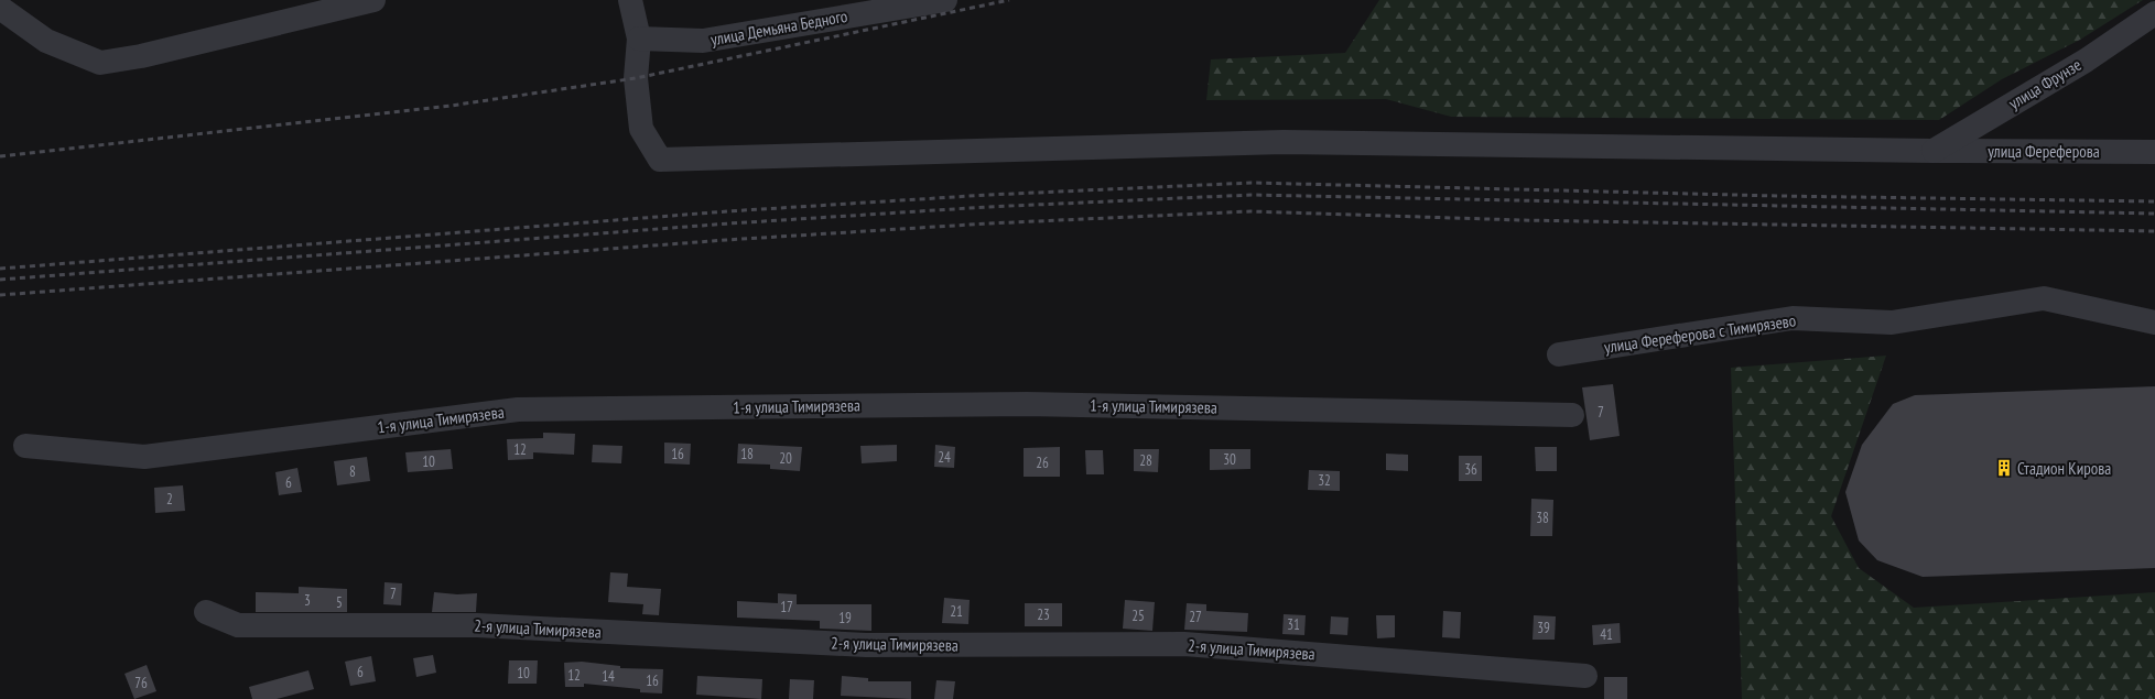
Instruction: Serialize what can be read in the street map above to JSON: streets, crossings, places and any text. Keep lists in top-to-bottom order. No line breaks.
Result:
{"streets":{"street":["улица Демьяна Бедного","улица Фрунзе","улица Фереферова","улица Фереферова с Тимирязево","1-я улица Тимирязева","2-я улица Тимирязева"]},"crossings":[["улица Демьяна Бедного","улица Фереферова"],["улица Фрунзе","улица Фереферова"]],"places":{"building":["Стадион Кирова"]},"house_numbers":["7","12","16","18","24","20","30","28","10","26","36","8","32","6","2","38","7","3","5","17","21","23","25","27","19","31","39","41","6","10","12","14","16","76"]}
